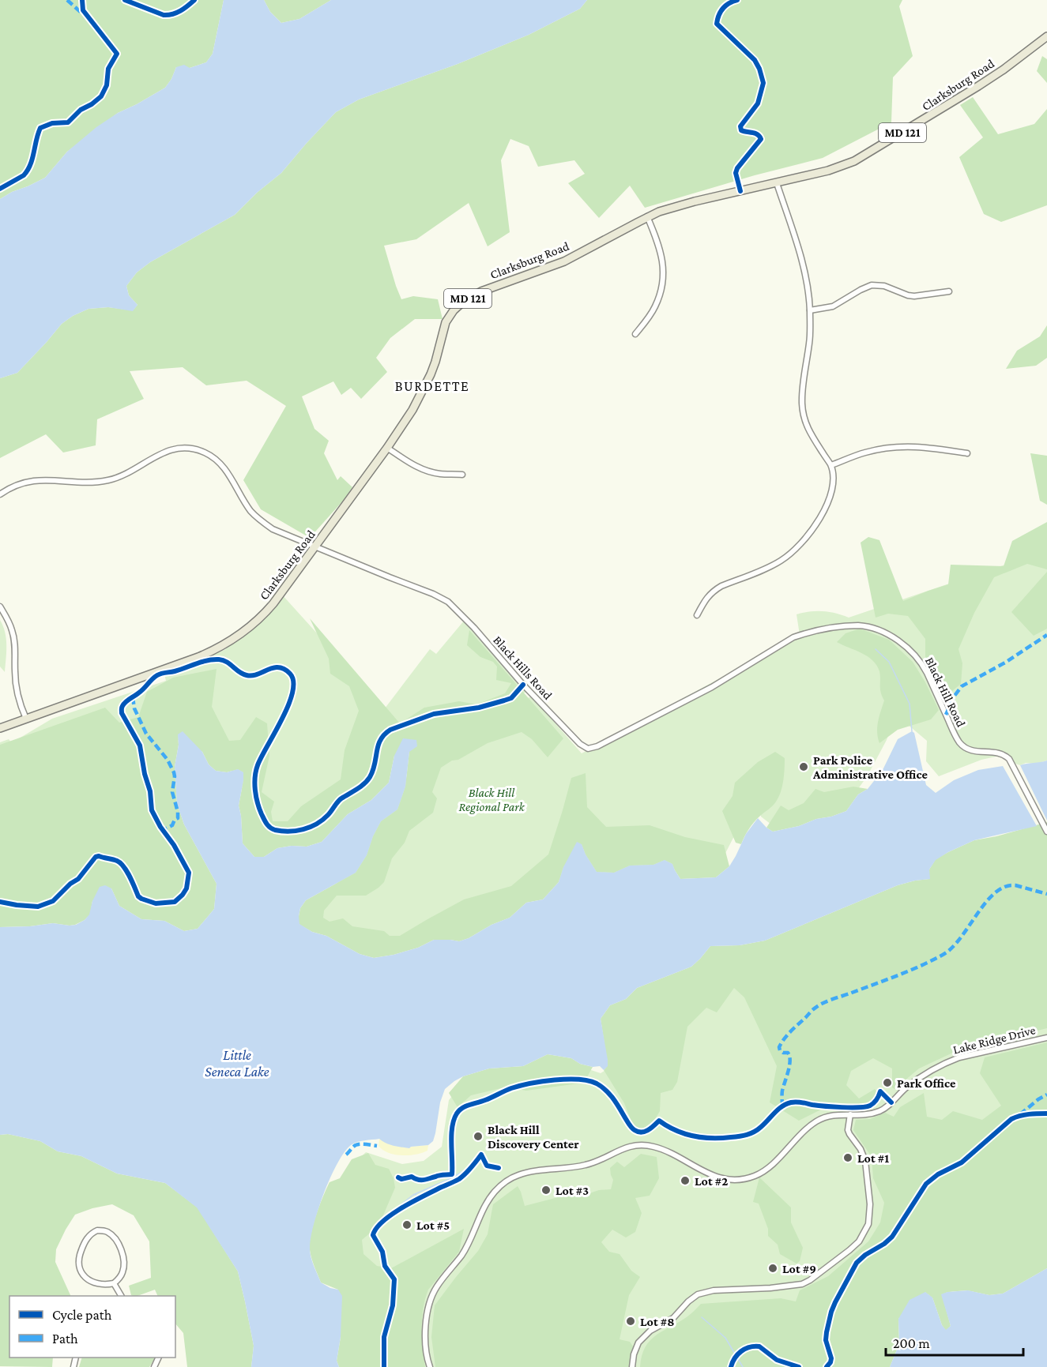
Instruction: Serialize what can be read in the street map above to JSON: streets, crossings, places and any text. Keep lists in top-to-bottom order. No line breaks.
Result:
{"streets":{"main road":["Clarksburg Road","MD 121"],"street":["Black Hills Road","Black Hill Road","Lake Ridge Drive"]},"crossings":[["Clarksburg Road","Black Hills Road"],["Black Hills Road","Black Hill Road"]],"districts":["BURDETTE"],"water":["Little Seneca Lake"],"parks":["Black Hill Regional Park"],"places":["Park Police Administrative Office","Park Office","Black Hill Discovery Center","Lot #1","Lot #2","Lot #3","Lot #5","Lot #9","Lot #8"],"legend":["Cycle path","Path"],"scale_bar":"200 m"}
